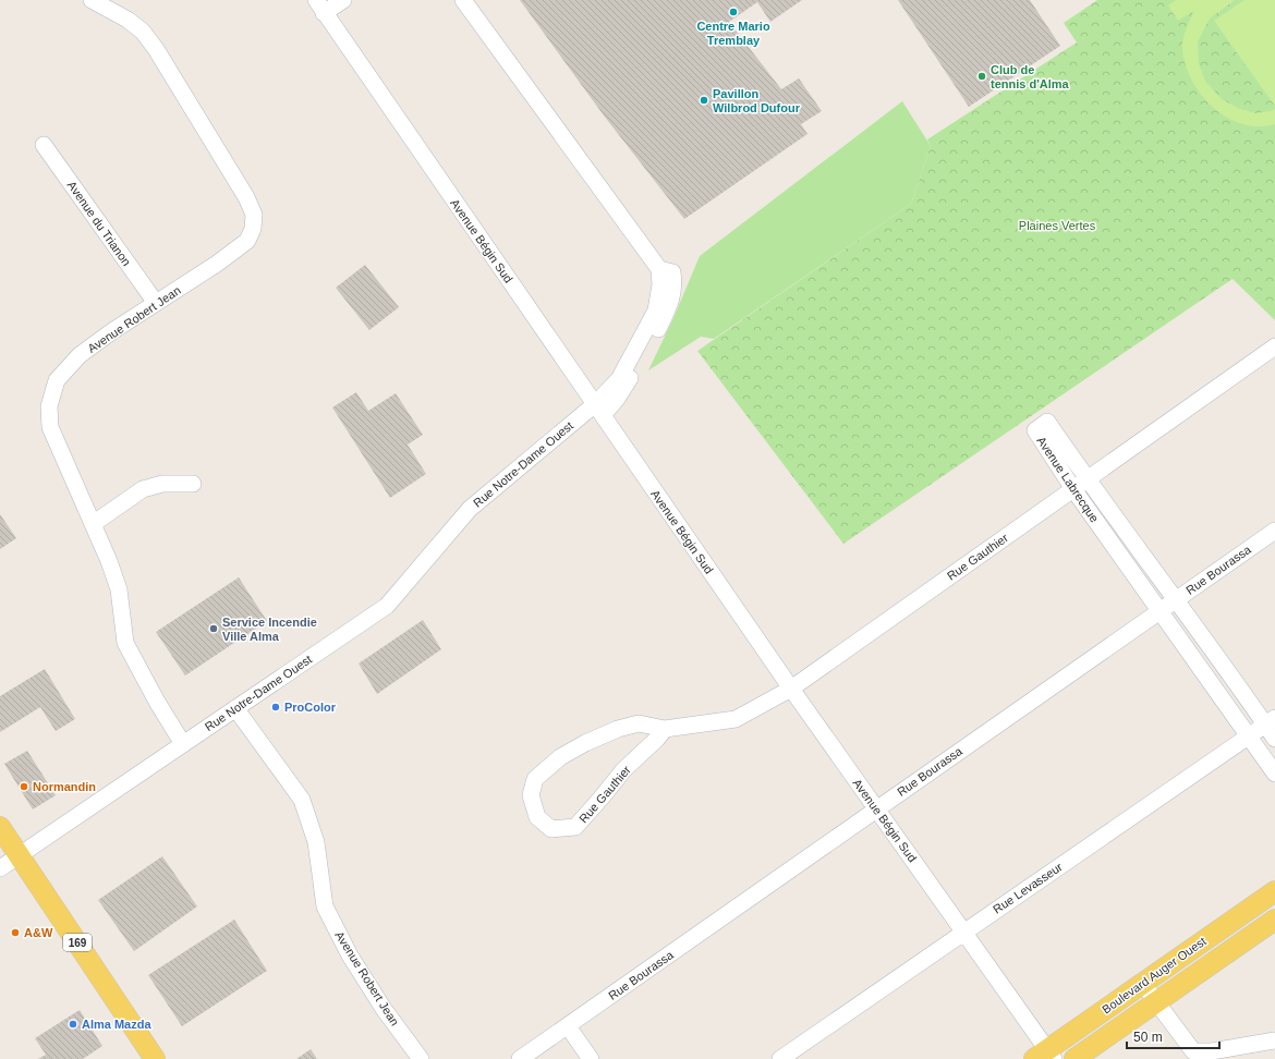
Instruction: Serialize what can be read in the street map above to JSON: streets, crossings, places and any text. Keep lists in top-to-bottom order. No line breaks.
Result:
{"streets":{"main road":["169","Boulevard Auger Ouest"],"street":["Avenue du Trianon","Avenue Bégin Sud","Avenue Robert Jean","Rue Notre-Dame Ouest","Avenue Labrecque","Rue Gauthier","Rue Bourassa","Rue Levasseur"]},"crossings":[["Avenue du Trianon","Avenue Robert Jean"],["Avenue Bégin Sud","Rue Notre-Dame Ouest"],["Avenue Bégin Sud","Rue Gauthier"],["Avenue Bégin Sud","Rue Bourassa"],["Avenue Bégin Sud","Rue Levasseur"],["Avenue Bégin Sud","Boulevard Auger Ouest"],["Avenue Robert Jean","Rue Notre-Dame Ouest"],["Rue Notre-Dame Ouest","169"],["Avenue Labrecque","Rue Gauthier"],["Avenue Labrecque","Rue Bourassa"],["Avenue Labrecque","Rue Levasseur"]],"parks":["Plaines Vertes"],"places":["Centre Mario Tremblay","Club de tennis d'Alma","Pavillon Wilbrod Dufour","Service Incendie Ville Alma","ProColor","Normandin","A&W","Alma Mazda"],"scale_bar":"50 m"}
